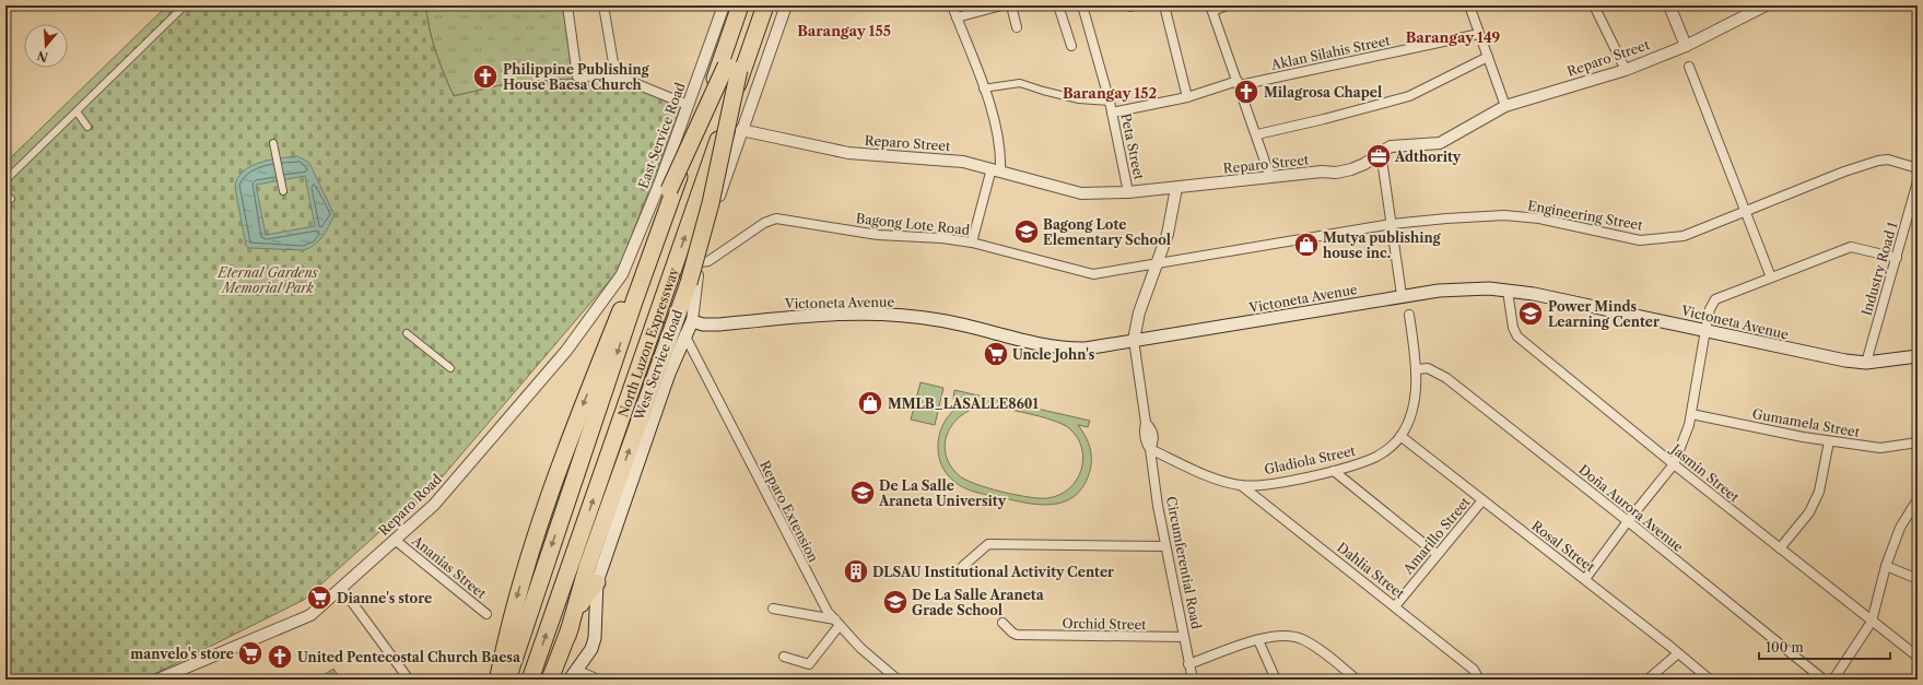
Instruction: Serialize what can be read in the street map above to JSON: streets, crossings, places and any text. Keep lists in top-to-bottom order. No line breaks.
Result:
{"streets":{"highway":["North Luzon Expressway"],"main road":["Victoneta Avenue","West Service Road"],"street":["Aklan Silahis Street","Reparo Street","East Service Road","Peta Street","Engineering Street","Bagong Lote Road","Industry Road 1","Gumamela Street","Gladiola Street","Jasmin Street","Reparo Road","Doña Aurora Avenue","Reparo Extension","Amarillo Street","Rosal Street","Circumferential Road","Ananias Street","Dahlia Street","Orchid Street"]},"crossings":[["Aklan Silahis Street","Peta Street"],["Reparo Street","Peta Street"],["Reparo Street","West Service Road"],["Reparo Street","Circumferential Road"],["East Service Road","Reparo Road"],["Engineering Street","Bagong Lote Road"],["Engineering Street","Circumferential Road"],["Bagong Lote Road","West Service Road"],["Bagong Lote Road","Circumferential Road"],["Industry Road 1","Victoneta Avenue"],["Victoneta Avenue","West Service Road"],["Victoneta Avenue","Jasmin Street"],["Victoneta Avenue","Circumferential Road"],["West Service Road","Reparo Extension"],["Gladiola Street","Rosal Street"],["Gladiola Street","Circumferential Road"],["Gladiola Street","Dahlia Street"],["Reparo Road","Ananias Street"],["Amarillo Street","Rosal Street"],["Amarillo Street","Dahlia Street"],["Circumferential Road","Orchid Street"]],"districts":["Barangay 155","Barangay 149","Barangay 152"],"parks":["Eternal Gardens Memorial Park"],"places":{"church":["Philippine Publishing House Baesa Church","Milagrosa Chapel","United Pentecostal Church Baesa"],"office":["Adthority"],"school or university":["Bagong Lote Elementary School","Power Minds Learning Center","De La Salle Araneta University","De La Salle Araneta Grade School"],"shop":["Mutya publishing house inc.","MMLB_LASALLE8601"],"supermarket":["Uncle John's","Dianne's store","manvelo's store"],"building":["DLSAU Institutional Activity Center"]},"scale_bar":"100 m","north":"bottom"}
